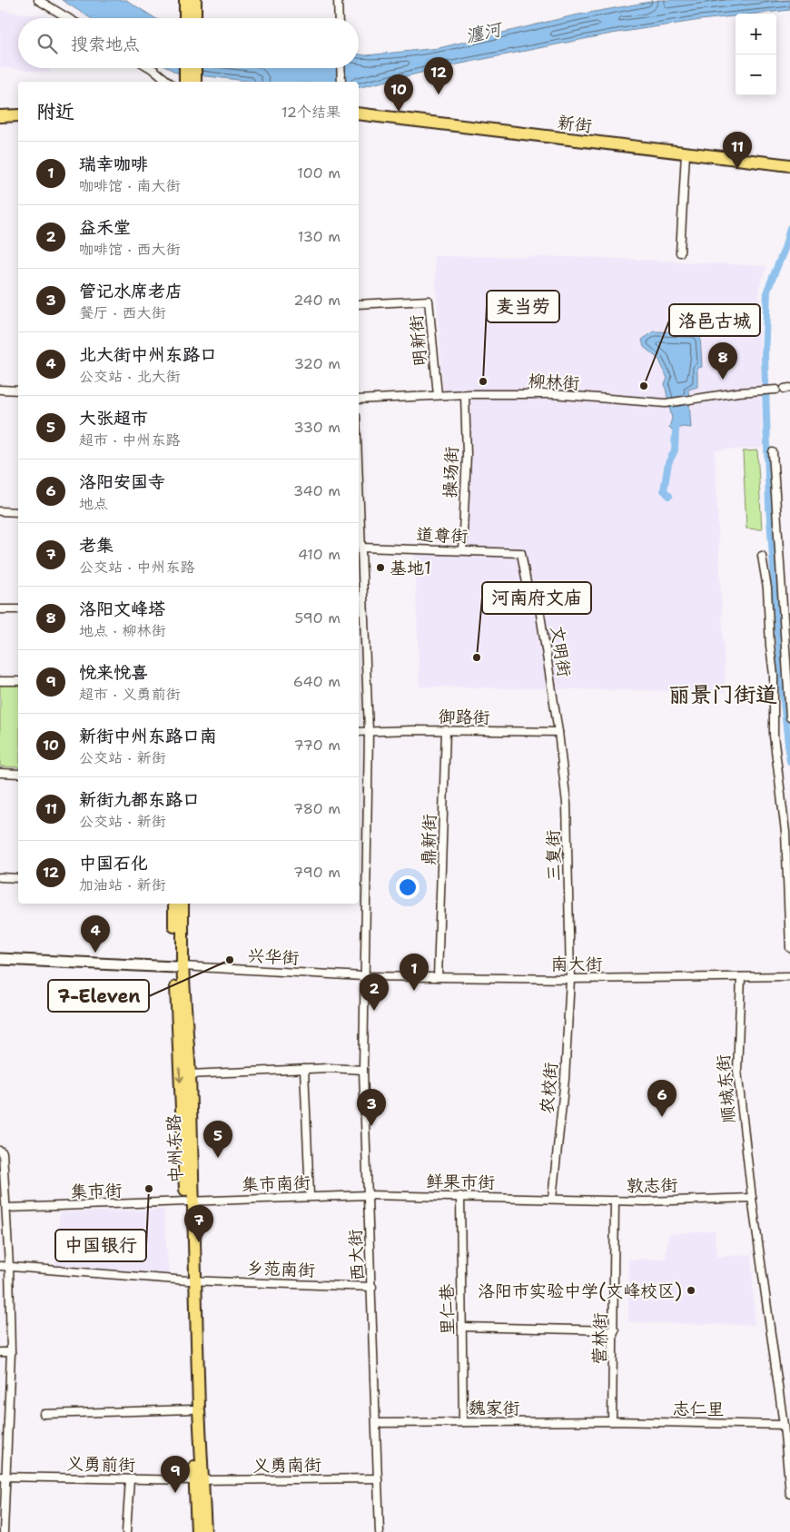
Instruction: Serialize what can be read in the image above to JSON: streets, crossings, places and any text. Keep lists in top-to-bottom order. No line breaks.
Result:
{"streets":{"main road":["新街","中州东路"],"street":["明新街","柳林街","操场街","道尊街","文明街","御路街","鼎新街","三复街","兴华街","南大街","农校街","顺城东街","鲜果市街","集市南街","敦志街","集市街","西大街","乡范南街","里仁巷","营林街","魏家街","志仁里","义勇前街","义勇南街"]},"crossings":[["明新街","柳林街"],["柳林街","操场街"],["操场街","道尊街"],["道尊街","文明街"],["道尊街","西大街"],["文明街","御路街"],["文明街","三复街"],["御路街","鼎新街"],["御路街","三复街"],["御路街","西大街"],["鼎新街","南大街"],["三复街","南大街"],["三复街","农校街"],["兴华街","南大街"],["兴华街","中州东路"],["兴华街","西大街"],["南大街","农校街"],["南大街","顺城东街"],["南大街","西大街"],["农校街","鲜果市街"],["农校街","敦志街"],["顺城东街","敦志街"],["顺城东街","志仁里"],["中州东路","集市南街"],["中州东路","集市街"],["中州东路","乡范南街"],["中州东路","义勇前街"],["中州东路","义勇南街"],["鲜果市街","集市南街"],["鲜果市街","敦志街"],["鲜果市街","西大街"],["鲜果市街","里仁巷"],["集市南街","集市街"],["集市南街","西大街"],["敦志街","营林街"],["西大街","乡范南街"],["西大街","魏家街"],["西大街","义勇南街"],["里仁巷","魏家街"],["营林街","魏家街"],["营林街","志仁里"],["魏家街","志仁里"],["义勇前街","义勇南街"]],"districts":["丽景门街道"],"water":["瀍河"],"places":["麦当劳","洛邑古城","基地1","河南府文庙","7-Eleven","中国银行","洛阳市实验中学(文峰校区)"],"page":{"map_buttons":["+","−"],"search":"搜索地点","pins":["12","10","11","8","4","1","2","6","3","5","7","9"],"heading":["附近","12个结果"],"list":[{"mark":"1","name":"瑞幸咖啡","note":"咖啡馆 · 南大街","value":"100 m"},{"mark":"2","name":"益禾堂","note":"咖啡馆 · 西大街","value":"130 m"},{"mark":"3","name":"管记水席老店","note":"餐厅 · 西大街","value":"240 m"},{"mark":"4","name":"北大街中州东路口","note":"公交站 · 北大街","value":"320 m"},{"mark":"5","name":"大张超市","note":"超市 · 中州东路","value":"330 m"},{"mark":"6","name":"洛阳安国寺","note":"地点","value":"340 m"},{"mark":"7","name":"老集","note":"公交站 · 中州东路","value":"410 m"},{"mark":"8","name":"洛阳文峰塔","note":"地点 · 柳林街","value":"590 m"},{"mark":"9","name":"悦来悦喜","note":"超市 · 义勇前街","value":"640 m"},{"mark":"10","name":"新街中州东路口南","note":"公交站 · 新街","value":"770 m"},{"mark":"11","name":"新街九都东路口","note":"公交站 · 新街","value":"780 m"},{"mark":"12","name":"中国石化","note":"加油站 · 新街","value":"790 m"}]}}
